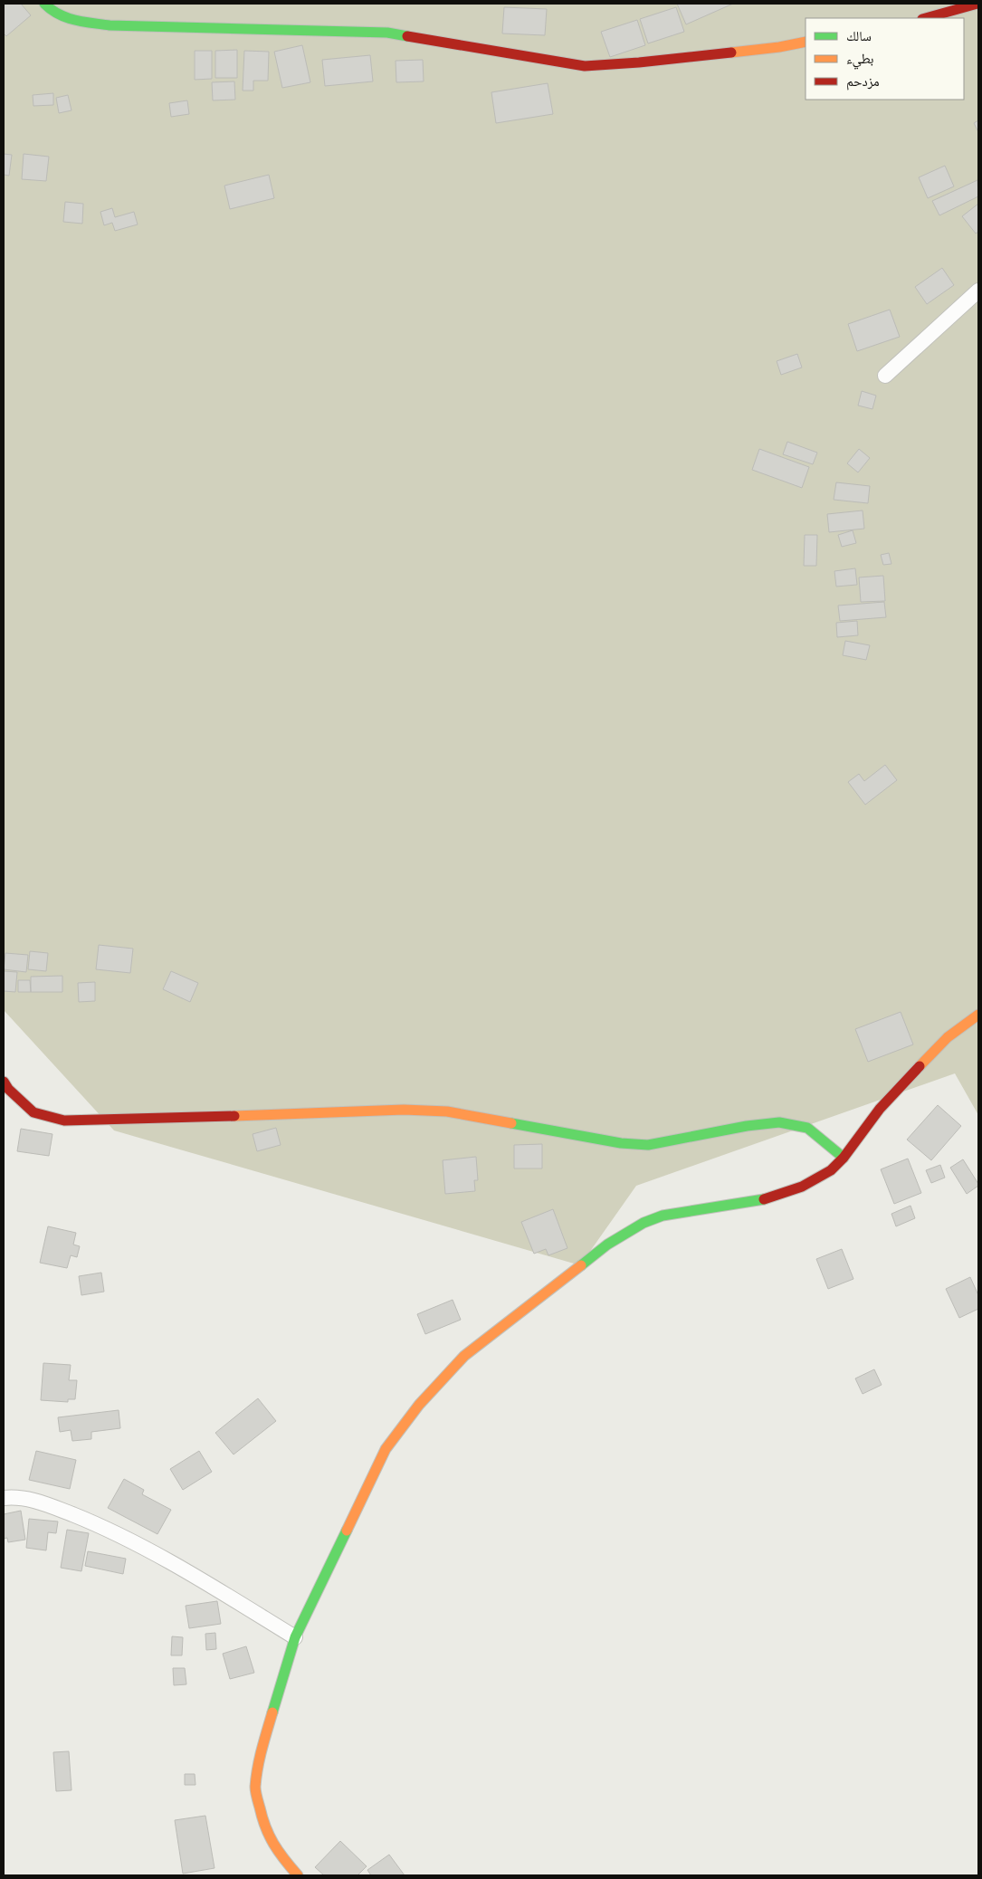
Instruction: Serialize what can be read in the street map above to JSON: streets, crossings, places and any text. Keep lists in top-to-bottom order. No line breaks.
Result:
{"legend":["سالك","بطيء","مزدحم"]}
